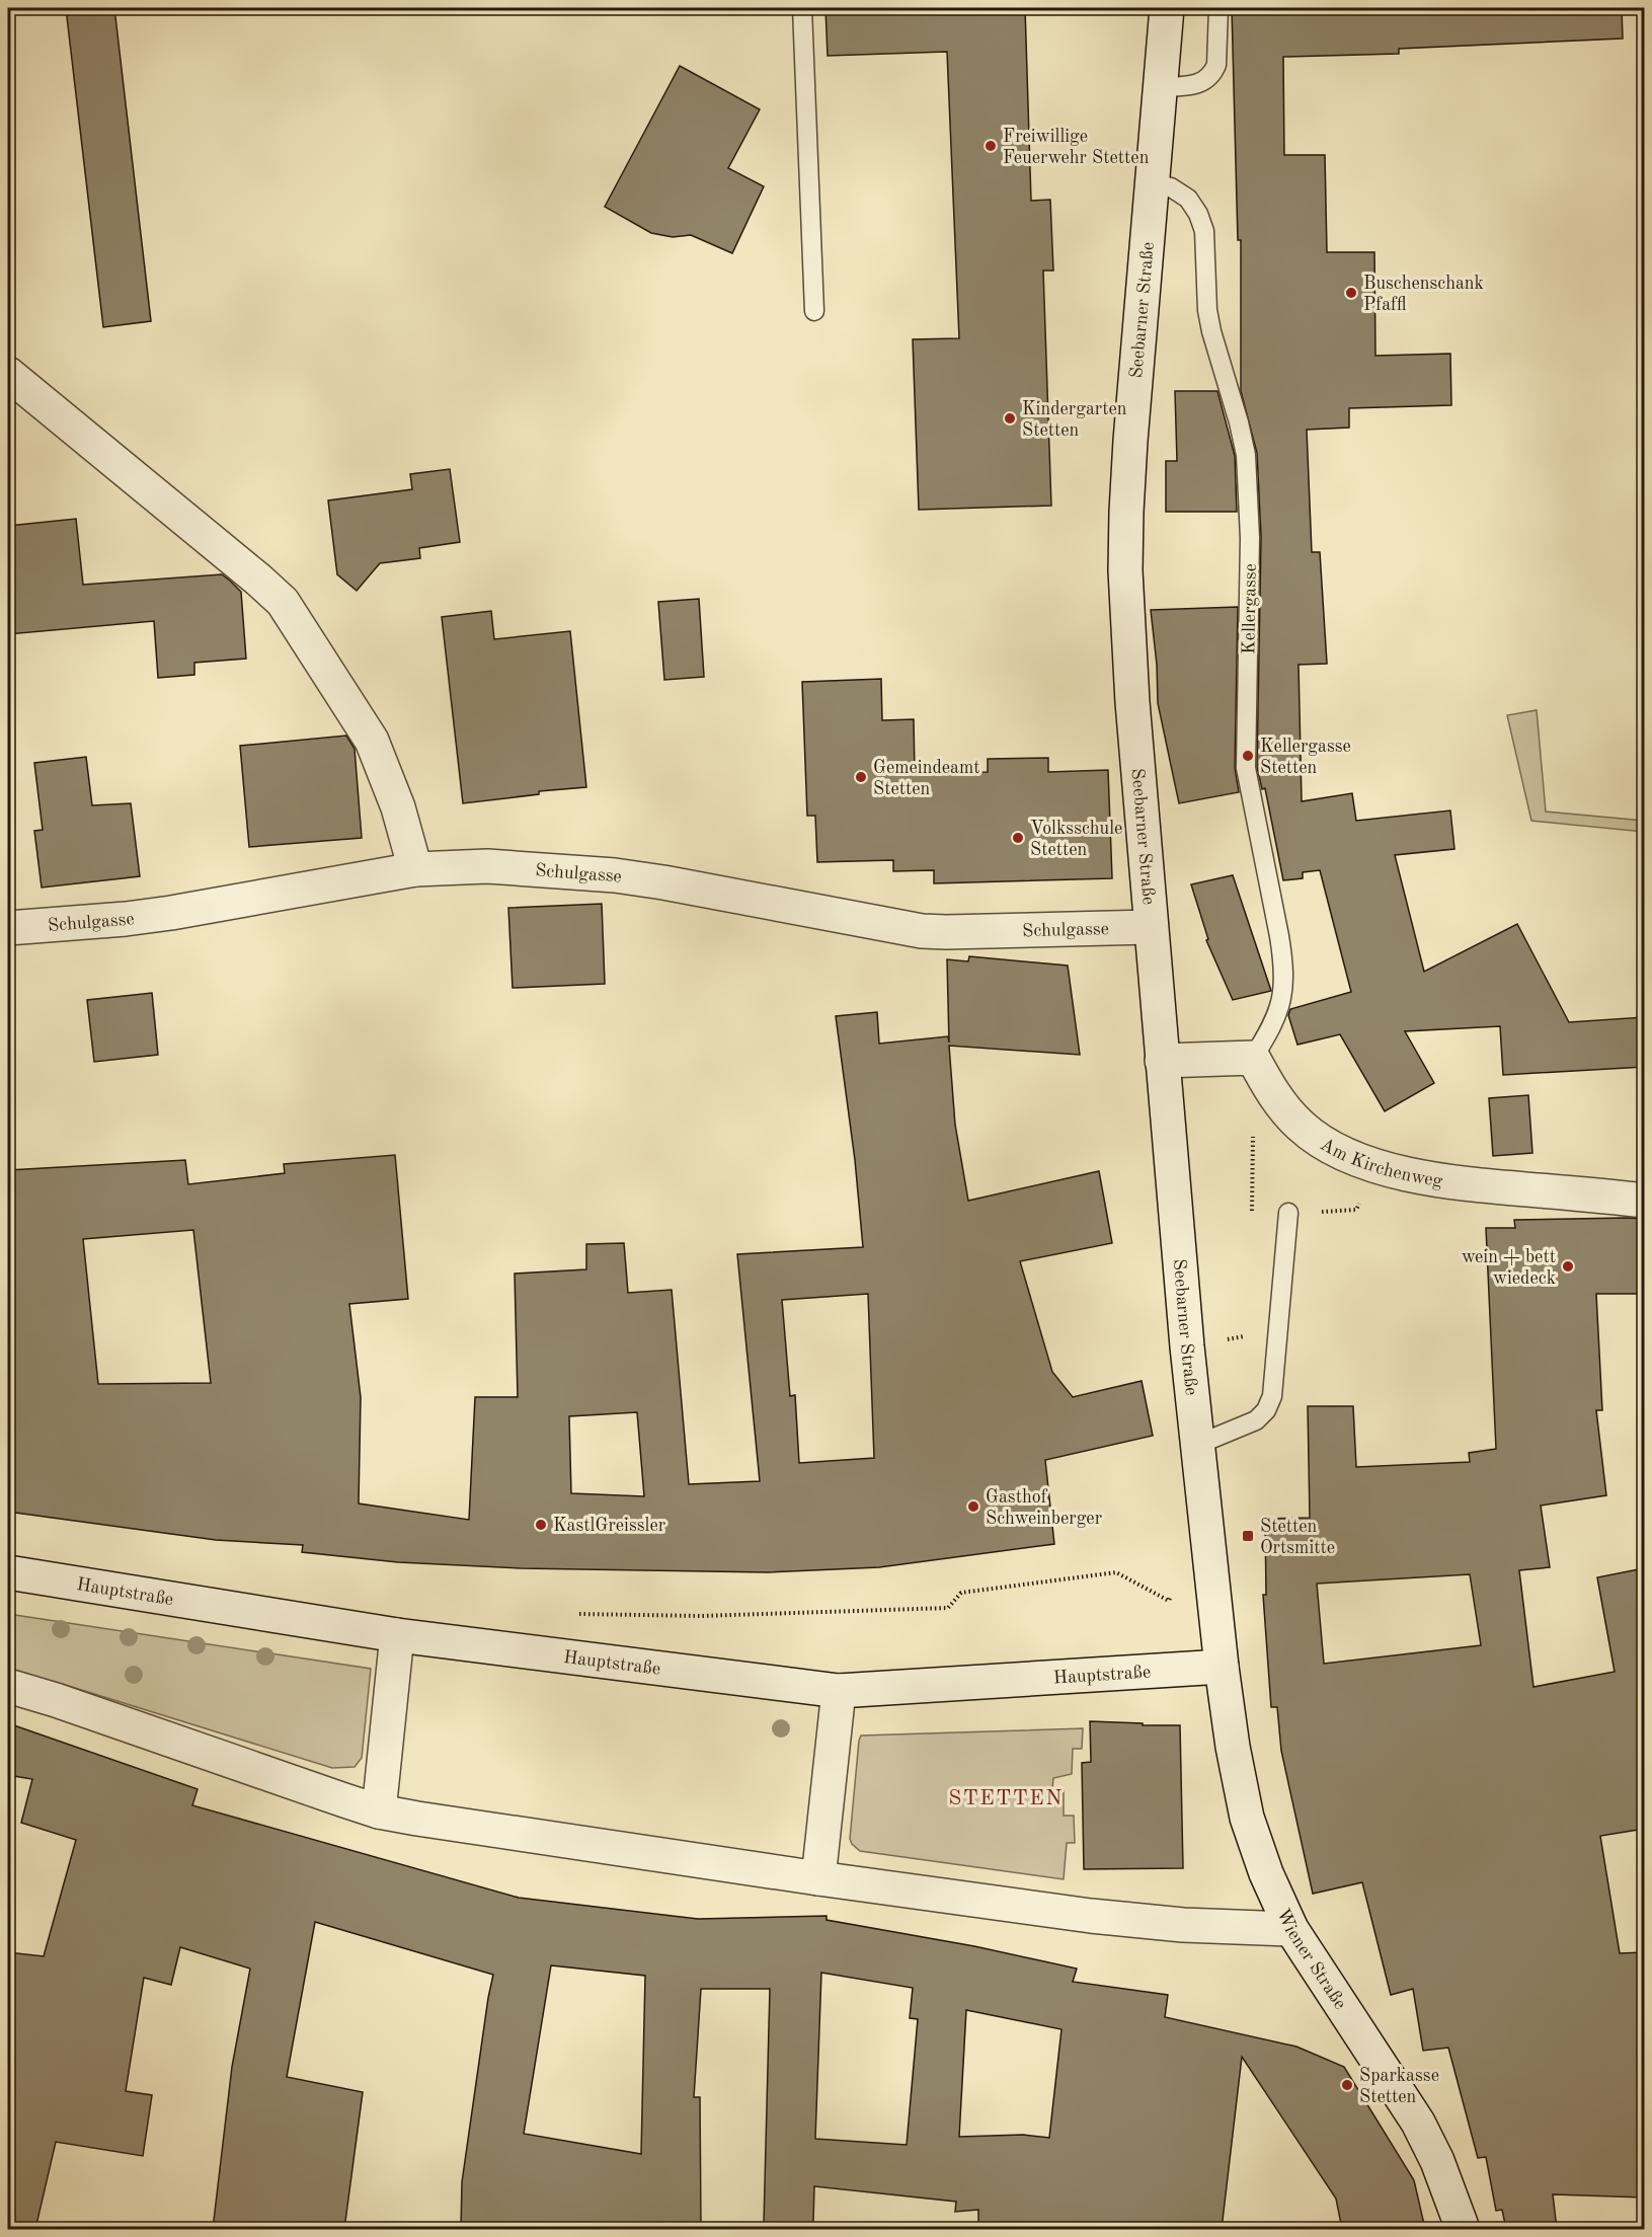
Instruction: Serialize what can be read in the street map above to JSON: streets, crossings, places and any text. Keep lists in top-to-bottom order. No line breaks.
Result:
{"streets":{"street":["Seebarner Straße","Schulgasse","Am Kirchenweg","Hauptstraße","Wiener Straße"],"lane":["Kellergasse"]},"crossings":[["Seebarner Straße","Kellergasse"],["Seebarner Straße","Schulgasse"],["Seebarner Straße","Hauptstraße"],["Seebarner Straße","Wiener Straße"],["Kellergasse","Am Kirchenweg"],["Hauptstraße","Wiener Straße"]],"districts":["STETTEN"],"places":{"other":["Freiwillige Feuerwehr Stetten","Buschenschank Pfaffl","Kindergarten Stetten","Kellergasse Stetten","Gemeindeamt Stetten","Volksschule Stetten","wein + bett wiedeck","Gasthof Schweinberger","KastlGreissler","Sparkasse Stetten"],"transit":["Stetten Ortsmitte"]}}
